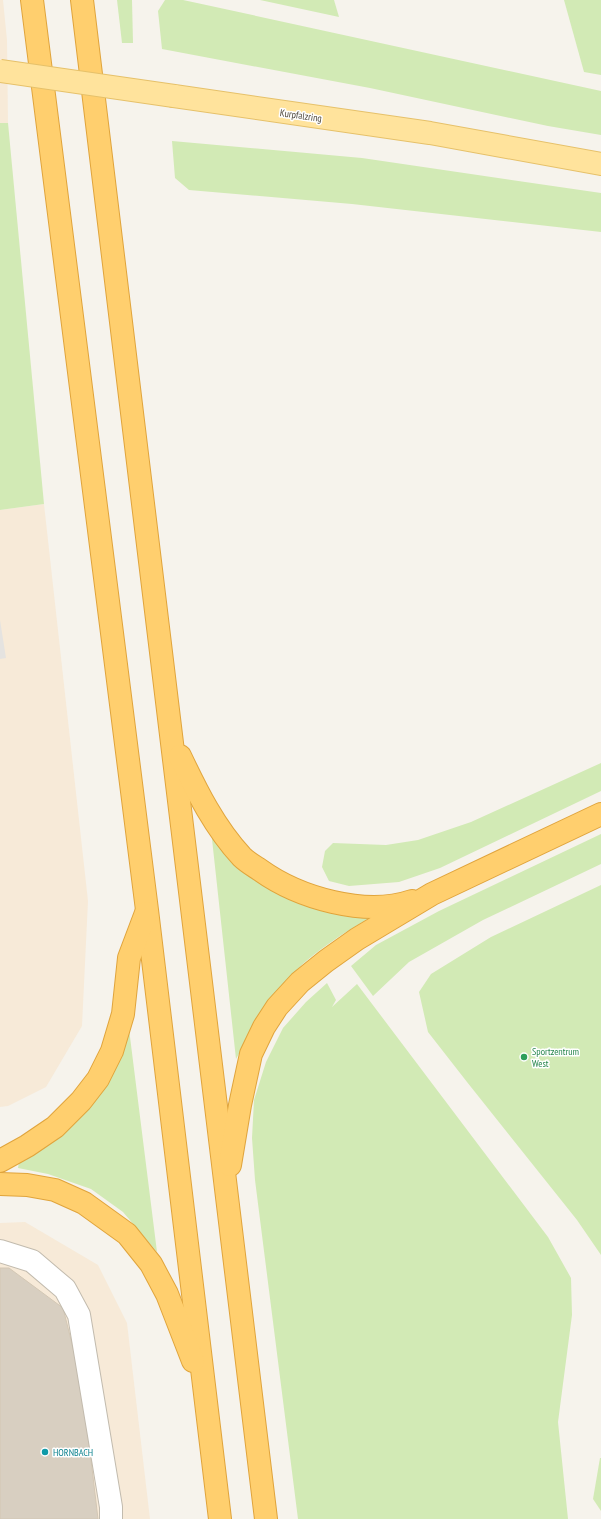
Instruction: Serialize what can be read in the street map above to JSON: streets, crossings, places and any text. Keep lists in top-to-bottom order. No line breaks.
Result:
{"streets":{"main road":["Kurpfalzring"]},"places":["Sportzentrum West","HORNBACH"]}
